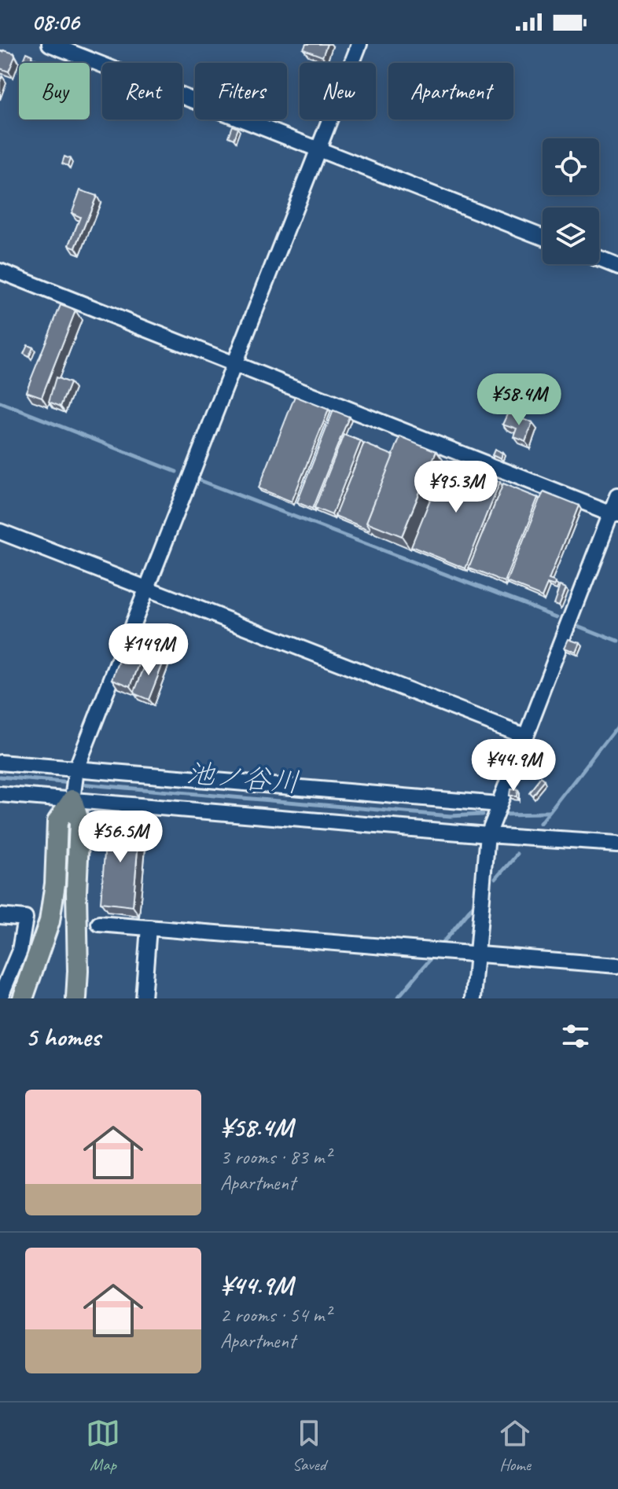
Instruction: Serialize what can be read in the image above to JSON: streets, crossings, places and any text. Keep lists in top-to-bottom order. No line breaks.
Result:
{"water":["池ノ谷川"],"page":{"status":"08:06","chip":["Buy","Rent","Filters","New","Apartment"],"price":["¥58.4M","¥95.3M","¥149M","¥44.9M","¥56.5M"],"heading":"5 homes","list":[{"name":"¥58.4M","note":"3 rooms · 83 m² · Apartment"},{"name":"¥44.9M","note":"2 rooms · 54 m² · Apartment"}],"tabs":["Map","Saved","Home"]}}
